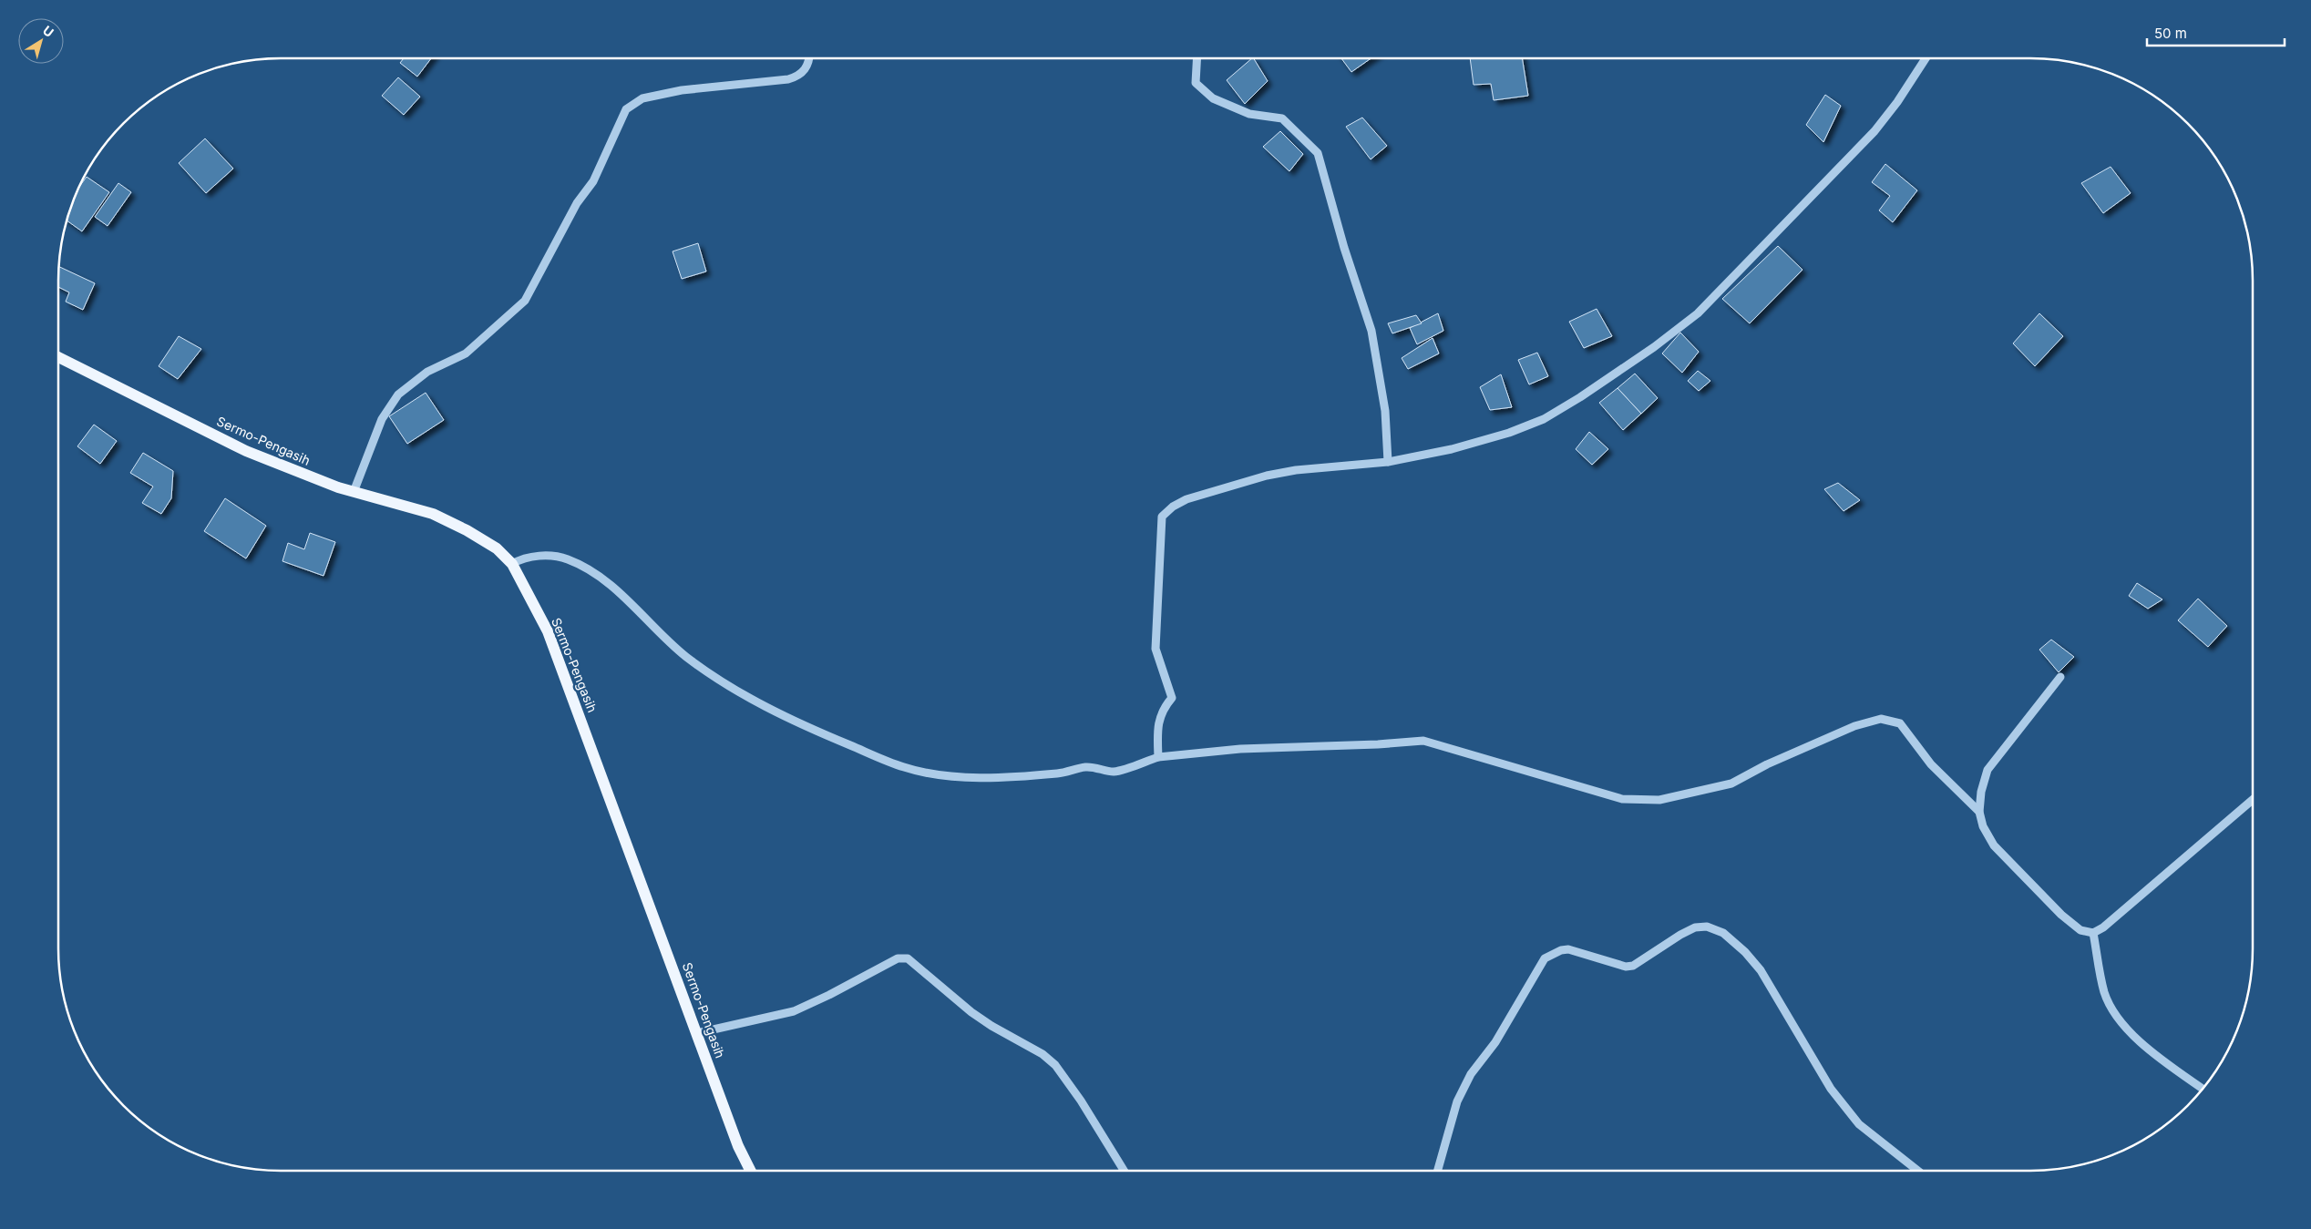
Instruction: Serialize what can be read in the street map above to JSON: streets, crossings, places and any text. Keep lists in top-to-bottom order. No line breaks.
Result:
{"streets":{"main road":["Sermo-Pengasih"]},"scale_bar":"50 m","north":"top right"}
